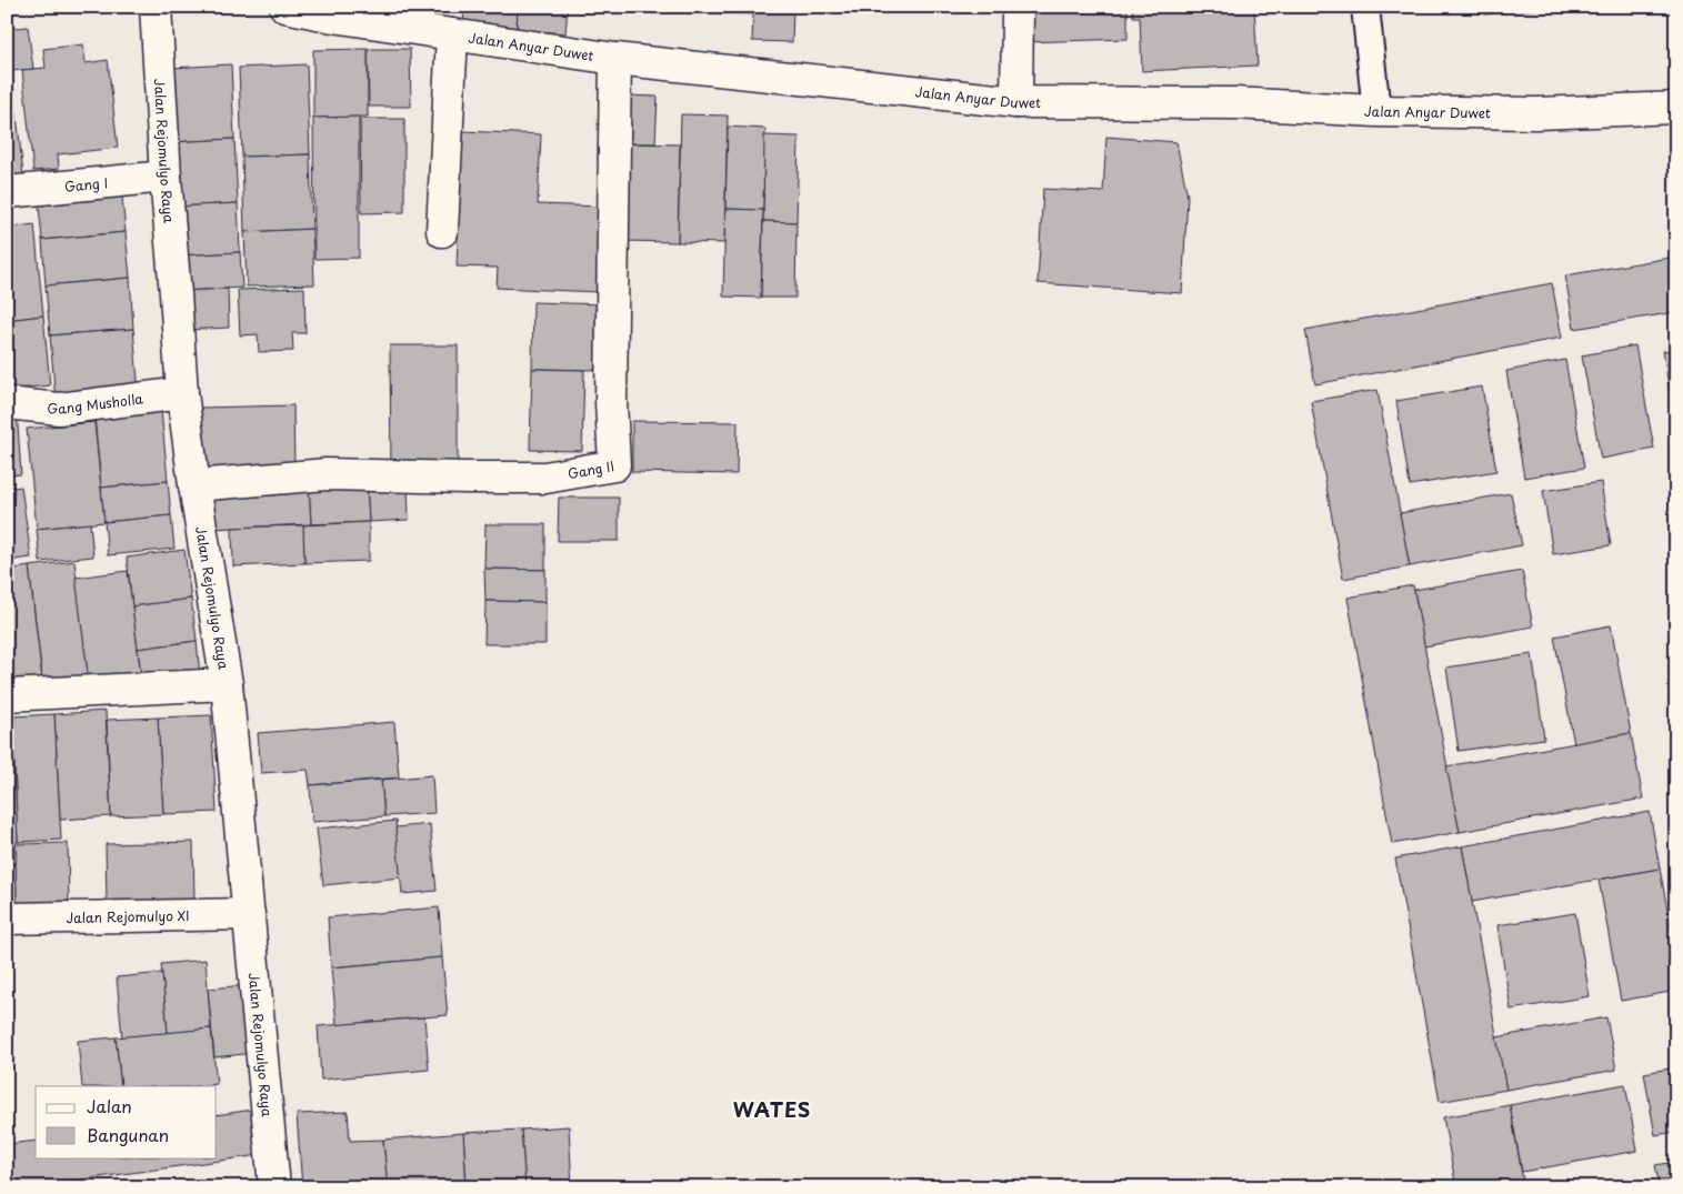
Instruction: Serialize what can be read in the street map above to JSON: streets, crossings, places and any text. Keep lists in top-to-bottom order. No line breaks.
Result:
{"streets":{"street":["Jalan Anyar Duwet","Jalan Rejomulyo Raya","Gang I","Gang Musholla","Gang II","Jalan Rejomulyo XI"]},"crossings":[["Jalan Anyar Duwet","Gang II"],["Jalan Rejomulyo Raya","Gang I"],["Jalan Rejomulyo Raya","Gang Musholla"],["Jalan Rejomulyo Raya","Gang II"],["Jalan Rejomulyo Raya","Jalan Rejomulyo XI"]],"districts":["WATES"],"legend":["Jalan","Bangunan"]}
